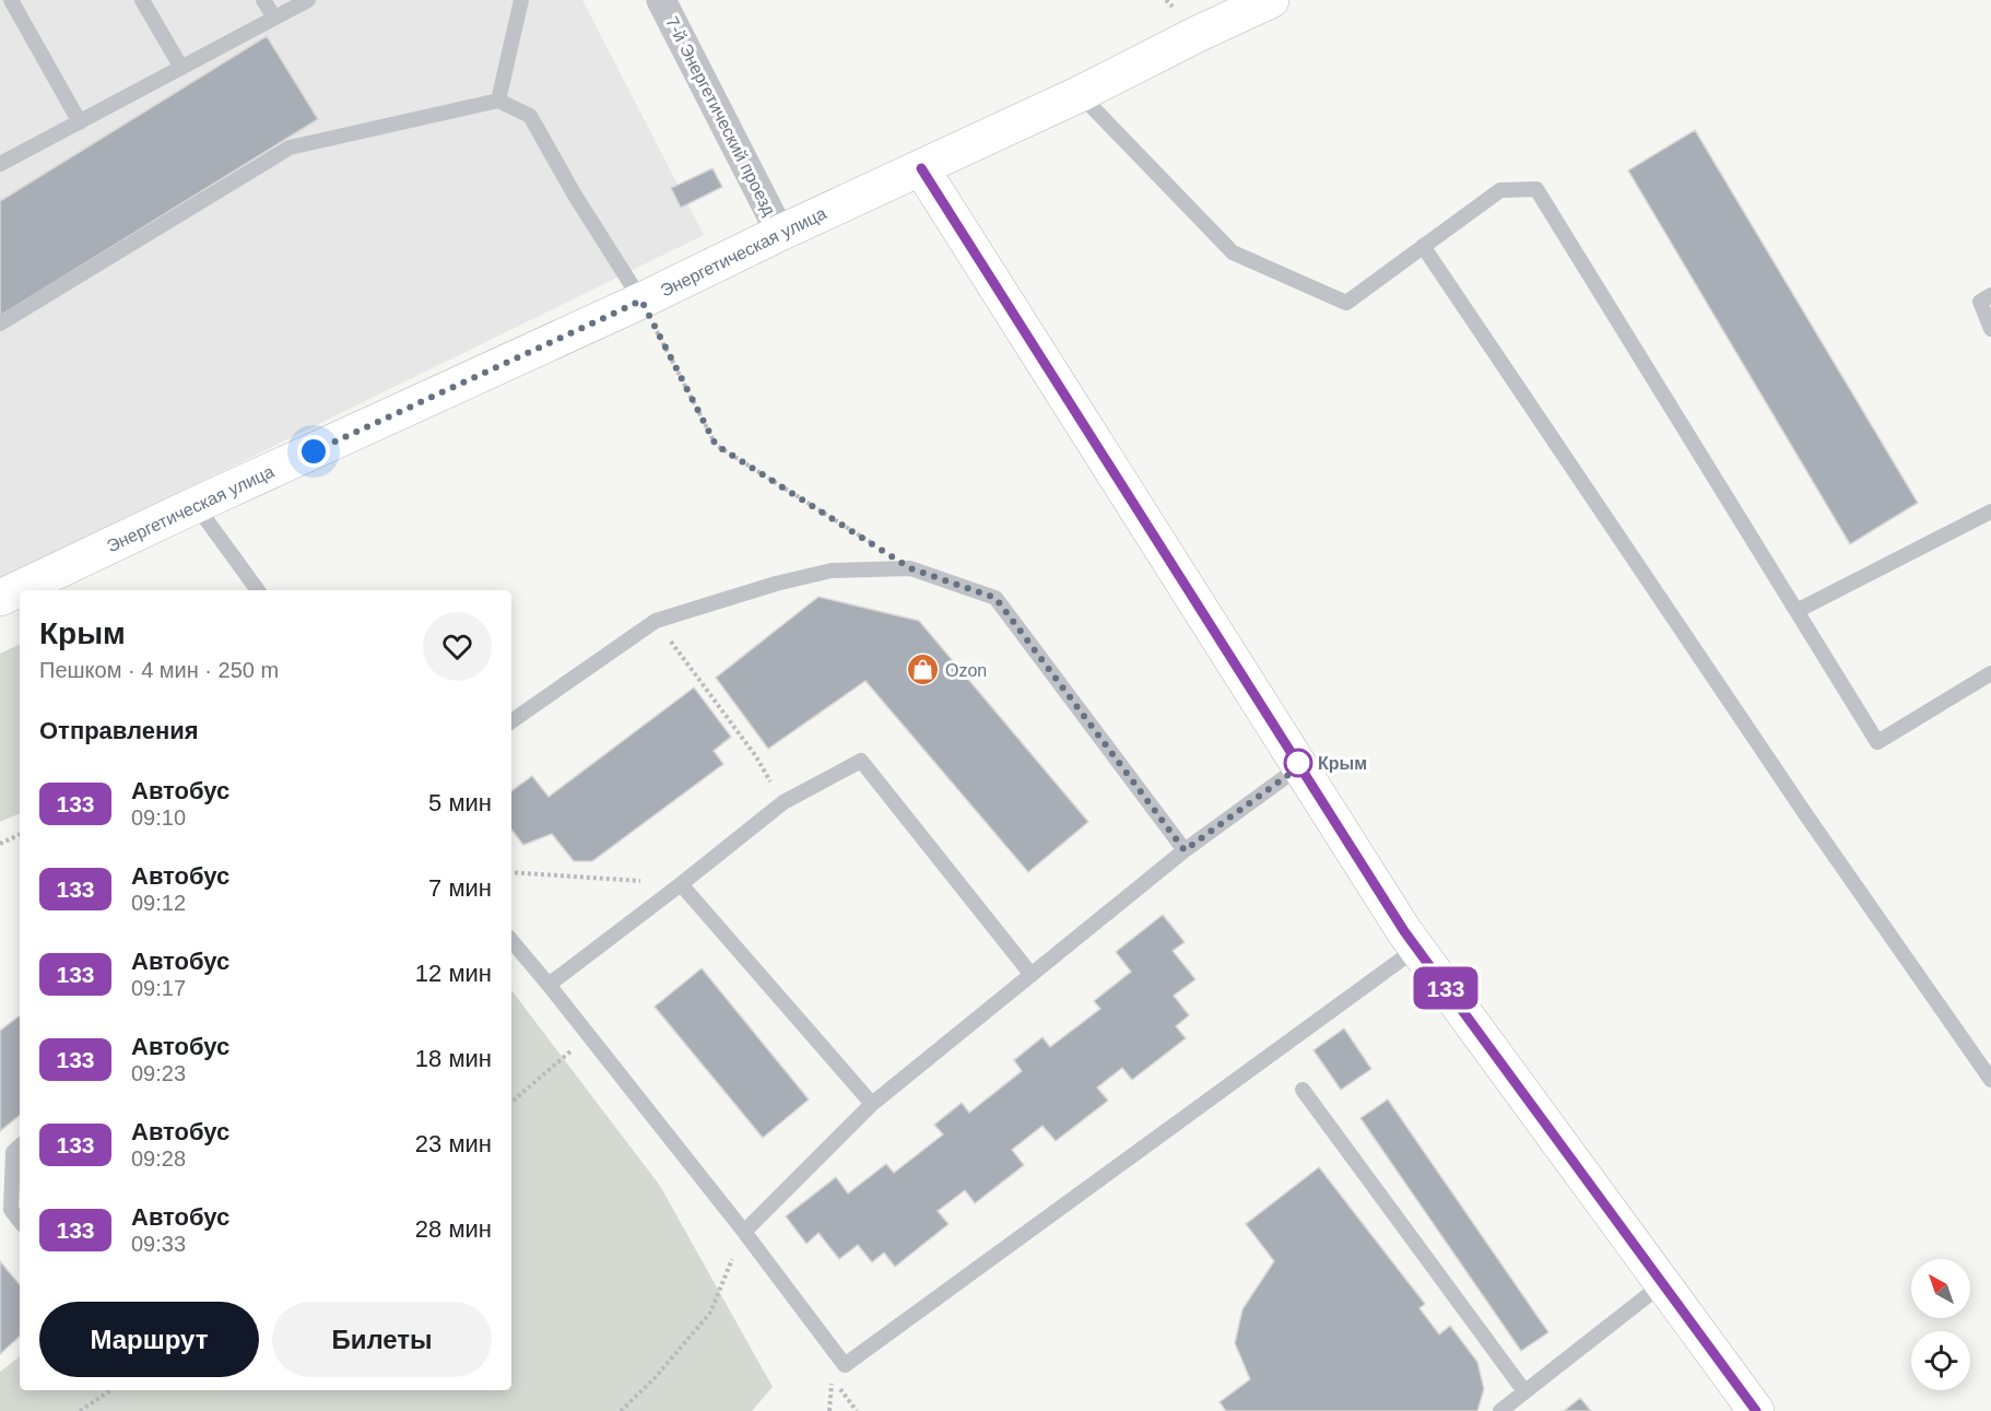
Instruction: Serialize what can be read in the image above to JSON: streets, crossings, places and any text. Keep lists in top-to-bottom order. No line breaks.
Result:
{"streets":{"main road":["Энергетическая улица"],"street":["7-й Энергетический проезд"]},"crossings":[["7-й Энергетический проезд","Энергетическая улица"]],"places":{"shop":["Ozon"],"other":["Крым"]},"lines":["bus line 133"],"north":"top left","page":{"on_map":"133","heading":[["Крым","Пешком · 4 мин · 250 m"],"Отправления"],"list":[{"mark":"133","name":"Автобус","note":"09:10","value":"5 мин"},{"mark":"133","name":"Автобус","note":"09:12","value":"7 мин"},{"mark":"133","name":"Автобус","note":"09:17","value":"12 мин"},{"mark":"133","name":"Автобус","note":"09:23","value":"18 мин"},{"mark":"133","name":"Автобус","note":"09:28","value":"23 мин"},{"mark":"133","name":"Автобус","note":"09:33","value":"28 мин"}],"buttons":["Маршрут","Билеты"]}}
